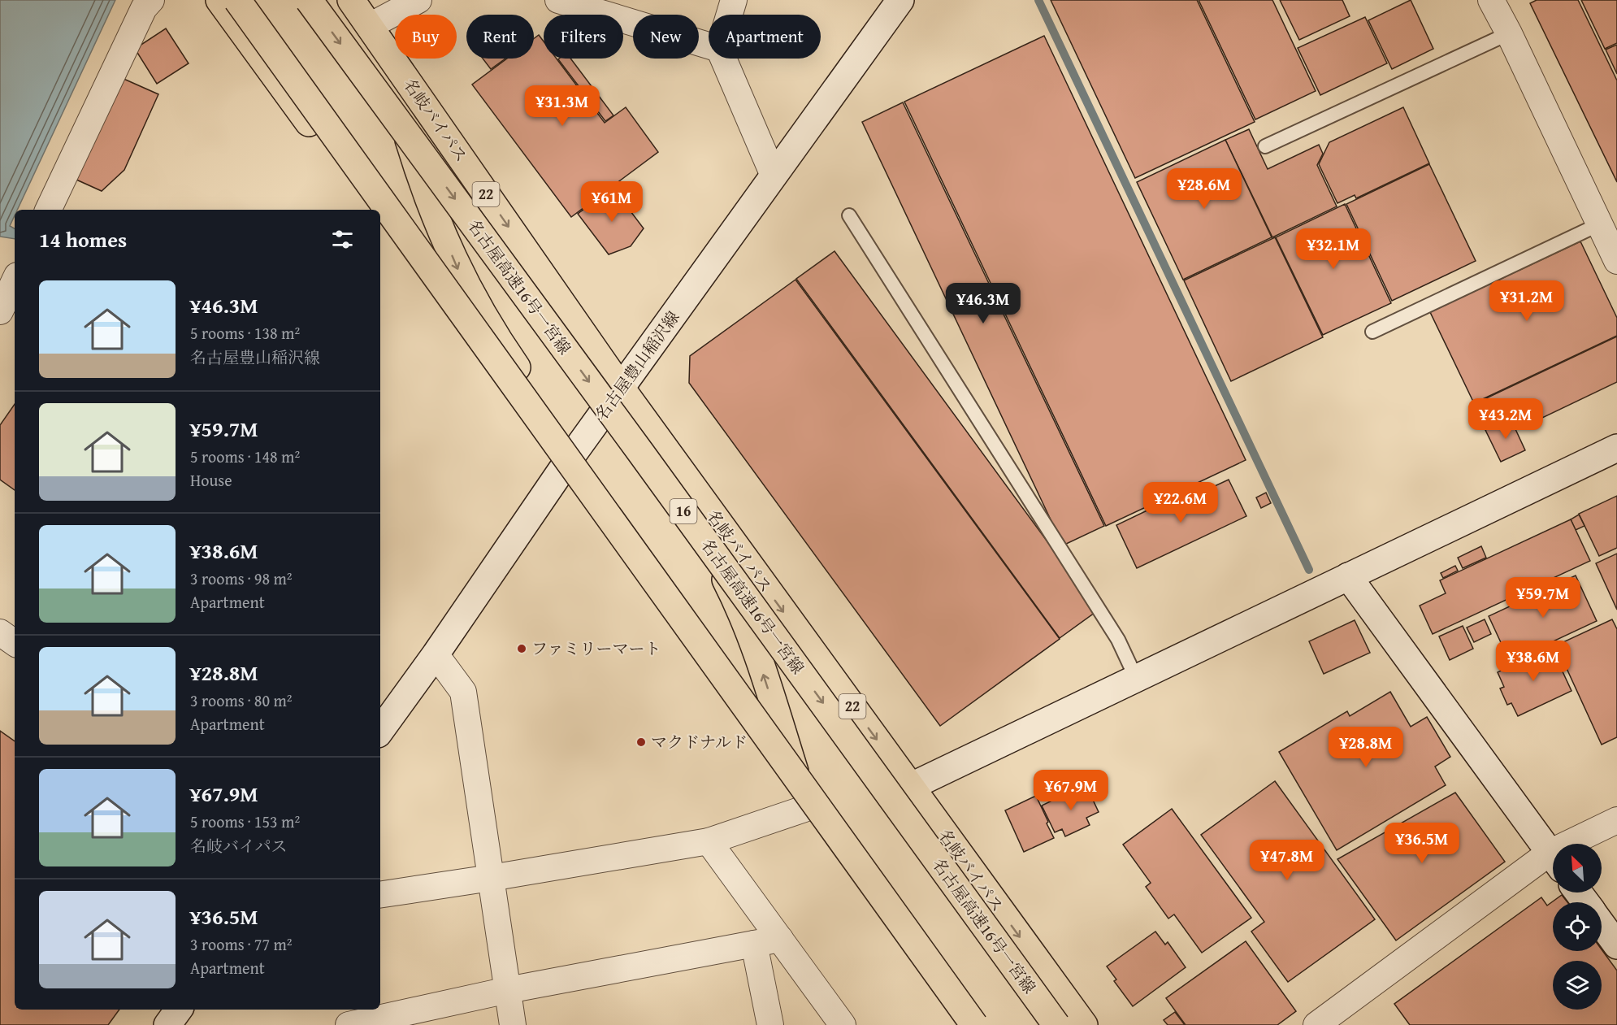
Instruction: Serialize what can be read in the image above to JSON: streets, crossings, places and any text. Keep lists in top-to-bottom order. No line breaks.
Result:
{"streets":{"highway":["名岐バイパス","22","名古屋高速16号一宮線","16"],"street":["名古屋豊山稲沢線"]},"crossings":[["名岐バイパス","名古屋豊山稲沢線"]],"places":["ファミリーマート","マクドナルド"],"north":"top left","page":{"chip":["Buy","Rent","Filters","New","Apartment"],"price":["¥31.3M","¥28.6M","¥61M","¥32.1M","¥31.2M","¥46.3M","¥43.2M","¥22.6M","¥59.7M","¥38.6M","¥28.8M","¥67.9M","¥36.5M","¥47.8M"],"heading":"14 homes","list":[{"name":"¥46.3M","note":"5 rooms · 138 m² · 名古屋豊山稲沢線"},{"name":"¥59.7M","note":"5 rooms · 148 m² · House"},{"name":"¥38.6M","note":"3 rooms · 98 m² · Apartment"},{"name":"¥28.8M","note":"3 rooms · 80 m² · Apartment"},{"name":"¥67.9M","note":"5 rooms · 153 m² · 名岐バイパス"},{"name":"¥36.5M","note":"3 rooms · 77 m² · Apartment"}]}}
